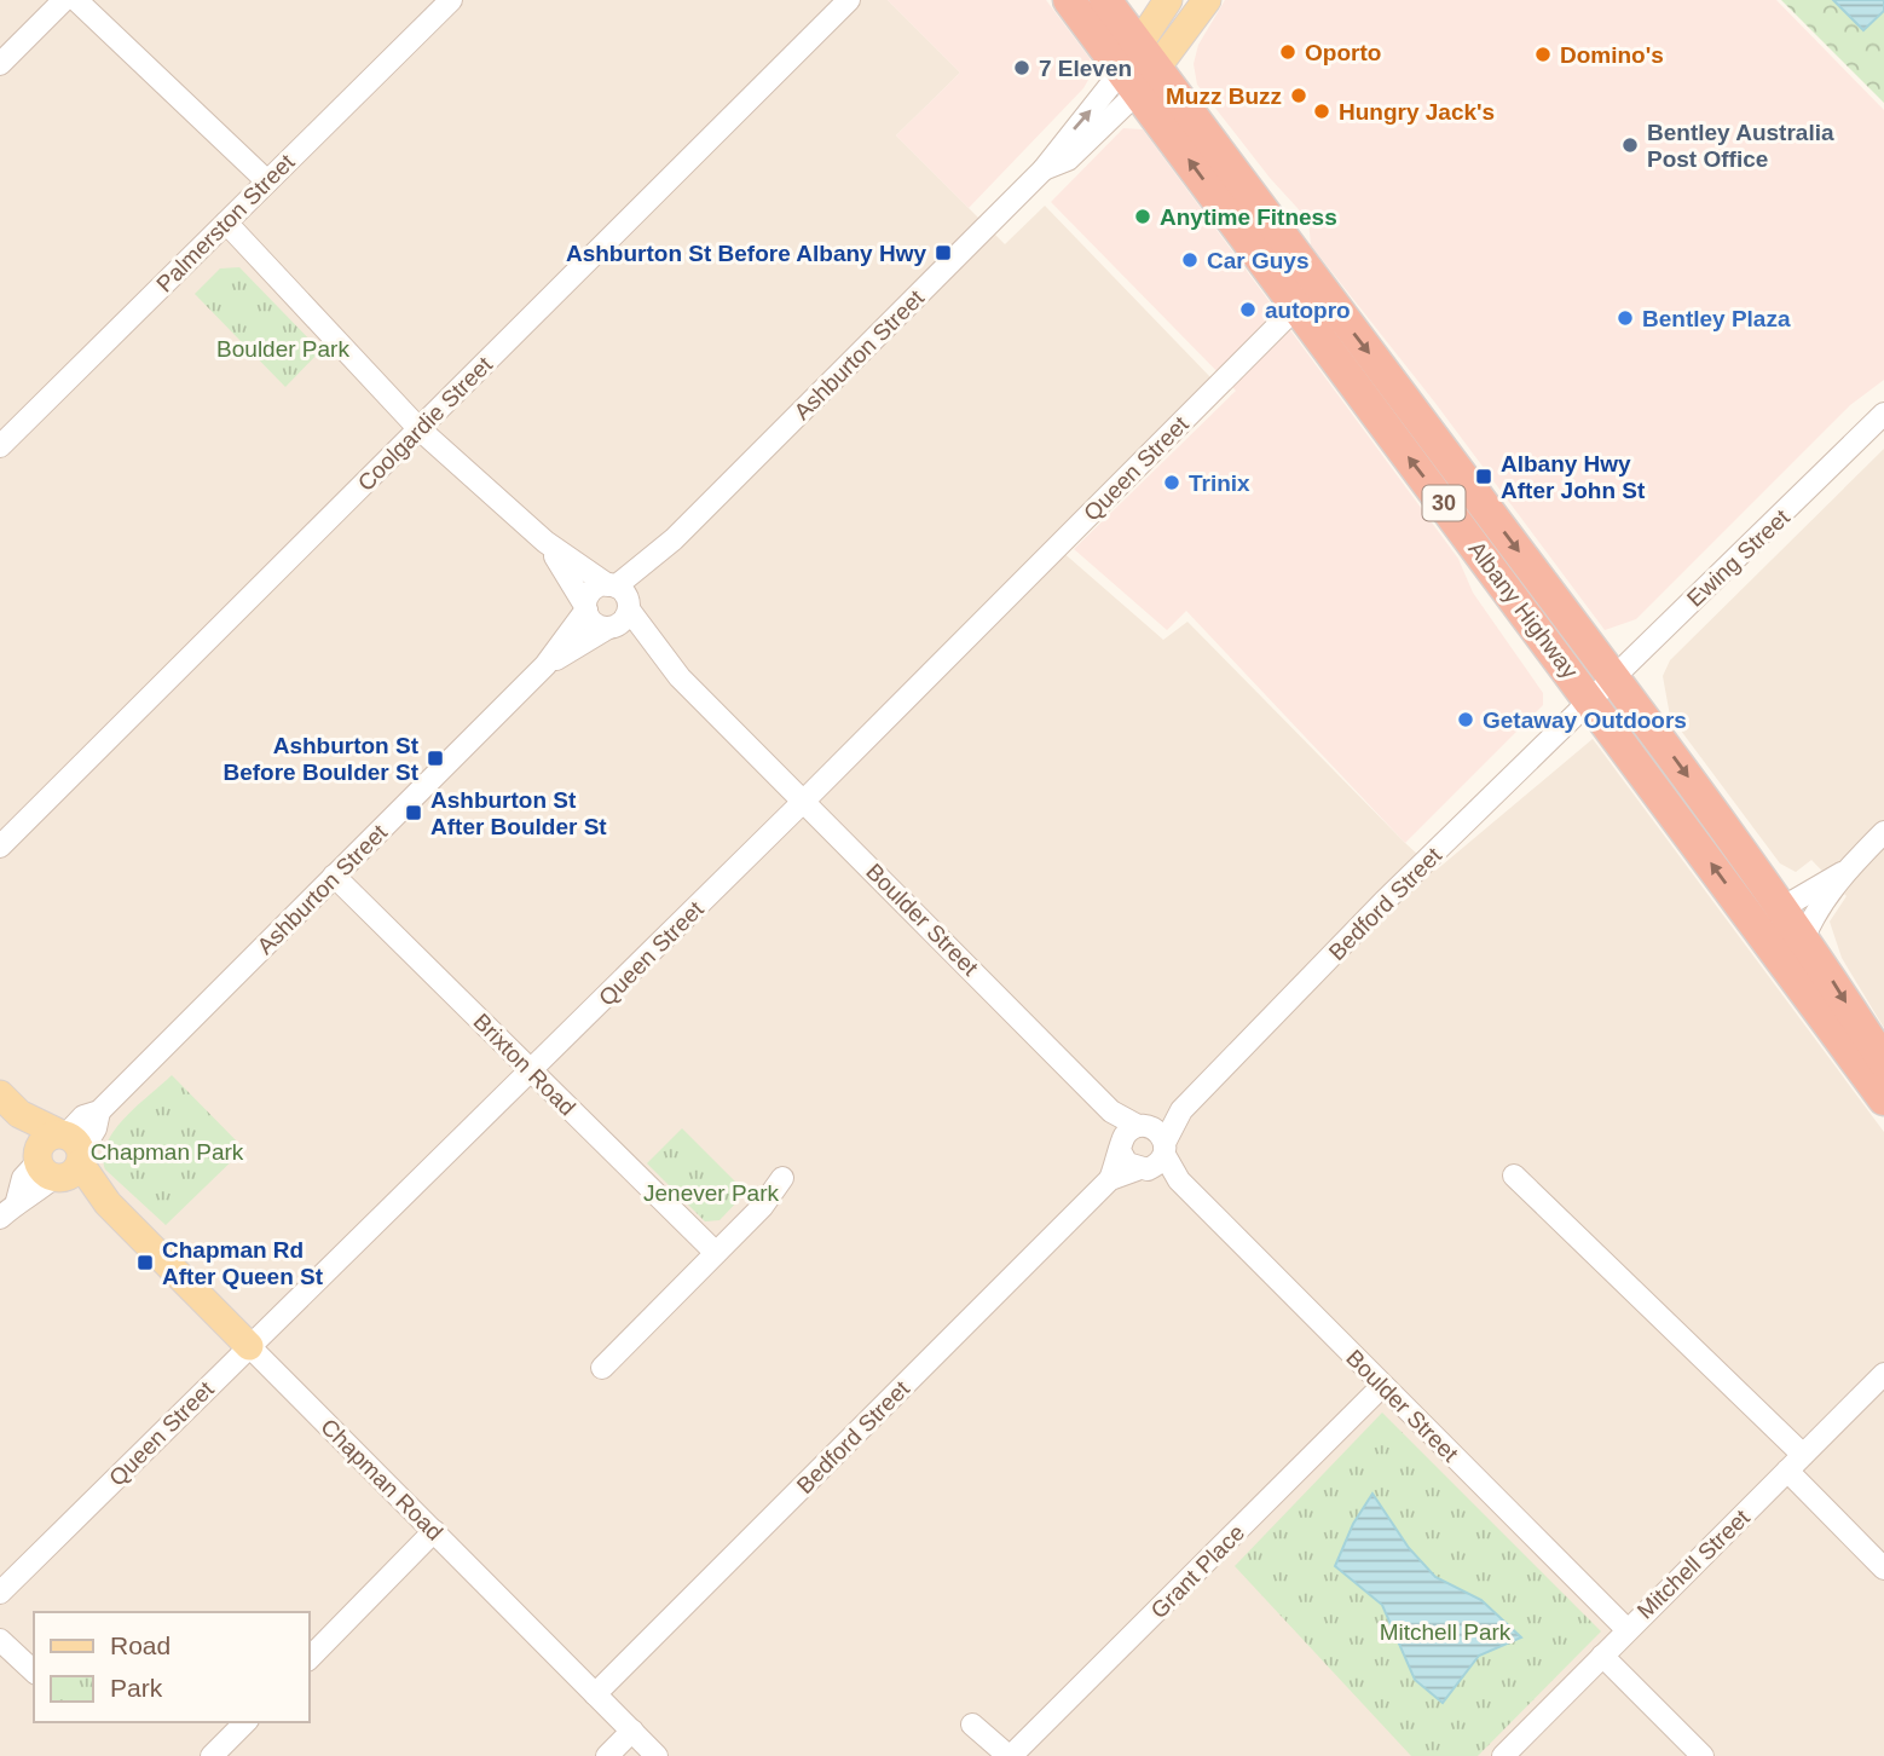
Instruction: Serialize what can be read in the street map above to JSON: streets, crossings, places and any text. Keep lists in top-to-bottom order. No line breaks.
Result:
{"streets":{"highway":["30","Albany Highway"],"main road":["Chapman Road"],"street":["Palmerston Street","Ashburton Street","Coolgardie Street","Queen Street","Ewing Street","Bedford Street","Boulder Street","Brixton Road","Mitchell Street","Grant Place"]},"crossings":[["Ashburton Street","Albany Highway"],["Ashburton Street","Brixton Road"],["Ashburton Street","Chapman Road"],["Queen Street","Albany Highway"],["Queen Street","Boulder Street"],["Queen Street","Brixton Road"],["Queen Street","Chapman Road"],["Ewing Street","Albany Highway"],["Ewing Street","Bedford Street"],["Albany Highway","Bedford Street"],["Bedford Street","Boulder Street"],["Bedford Street","Chapman Road"],["Boulder Street","Mitchell Street"],["Boulder Street","Grant Place"]],"parks":["Boulder Park","Chapman Park","Jenever Park","Mitchell Park"],"places":{"other":["Oporto","Domino's","7 Eleven","Muzz Buzz","Hungry Jack's","Bentley Australia Post Office","Anytime Fitness","Car Guys","autopro","Bentley Plaza","Trinix","Getaway Outdoors"],"transit":["Ashburton St Before Albany Hwy","Albany Hwy After John St","Ashburton St Before Boulder St","Ashburton St After Boulder St","Chapman Rd After Queen St"]},"legend":["Road","Park"]}
